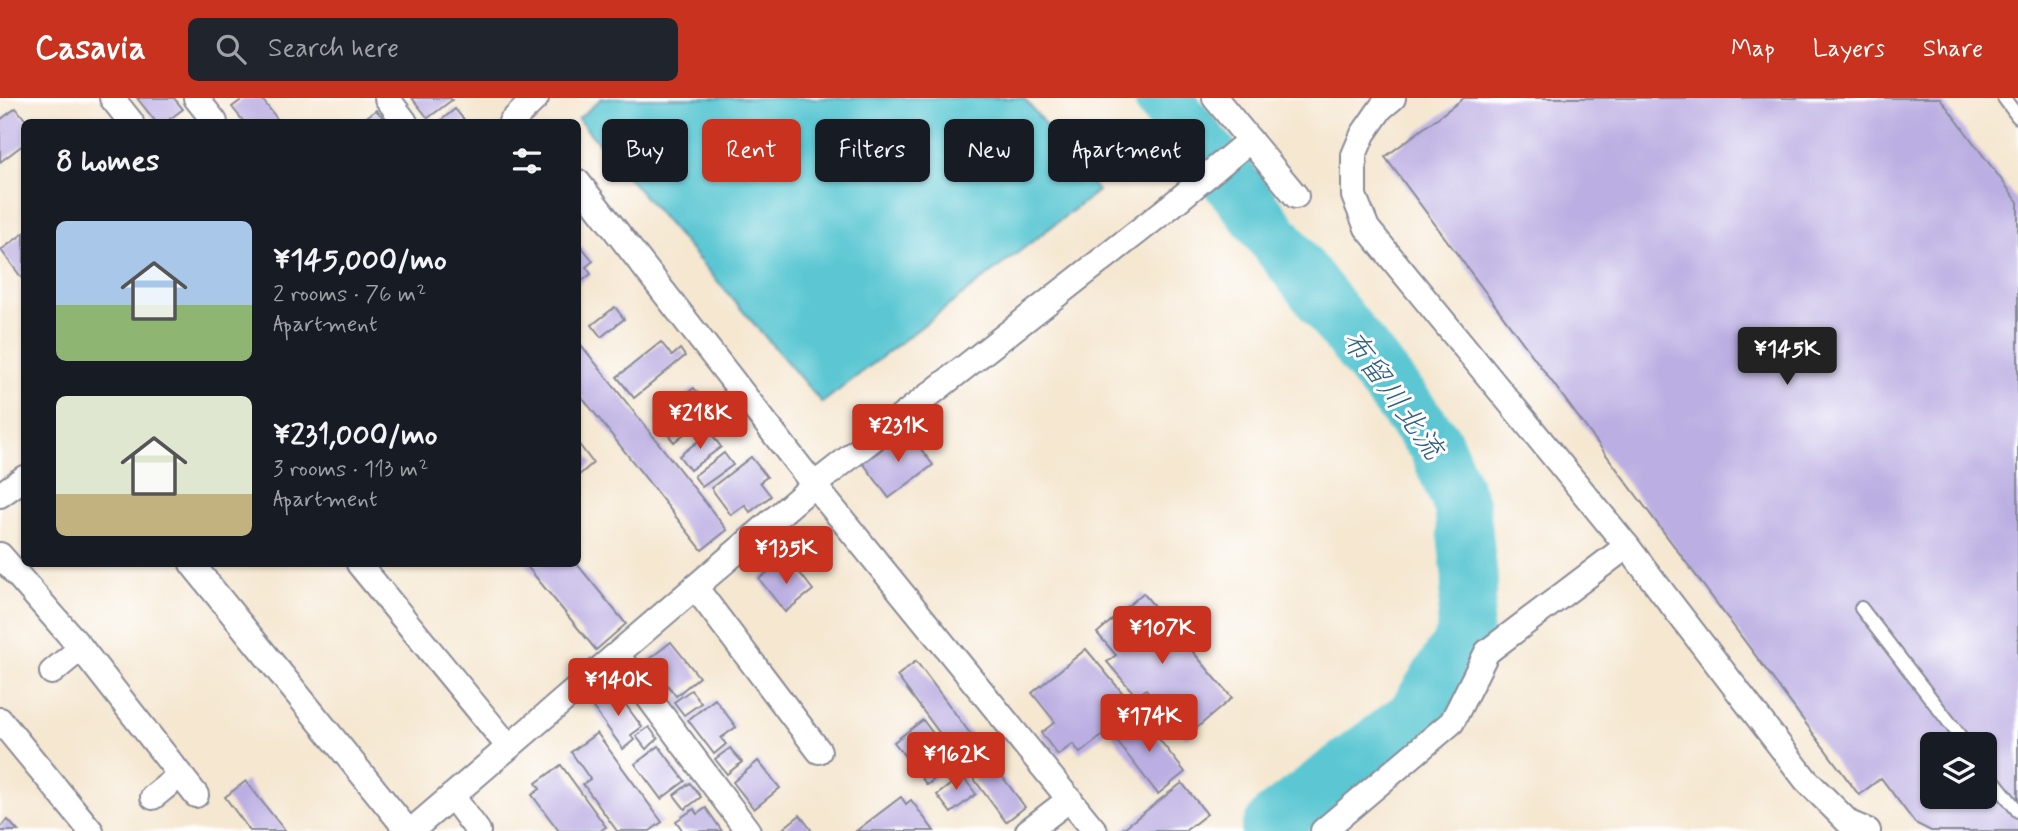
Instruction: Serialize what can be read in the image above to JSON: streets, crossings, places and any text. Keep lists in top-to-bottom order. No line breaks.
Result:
{"water":["布留川北流"],"page":{"header":"Casavia","search":"Search here","nav":["Map","Layers","Share"],"chip":["Buy","Rent","Filters","New","Apartment"],"heading":"8 homes","list":[{"name":"¥145,000/mo","note":"2 rooms · 76 m² · Apartment"},{"name":"¥231,000/mo","note":"3 rooms · 113 m² · Apartment"}],"price":["¥145K","¥218K","¥231K","¥135K","¥107K","¥140K","¥174K","¥162K"]}}
